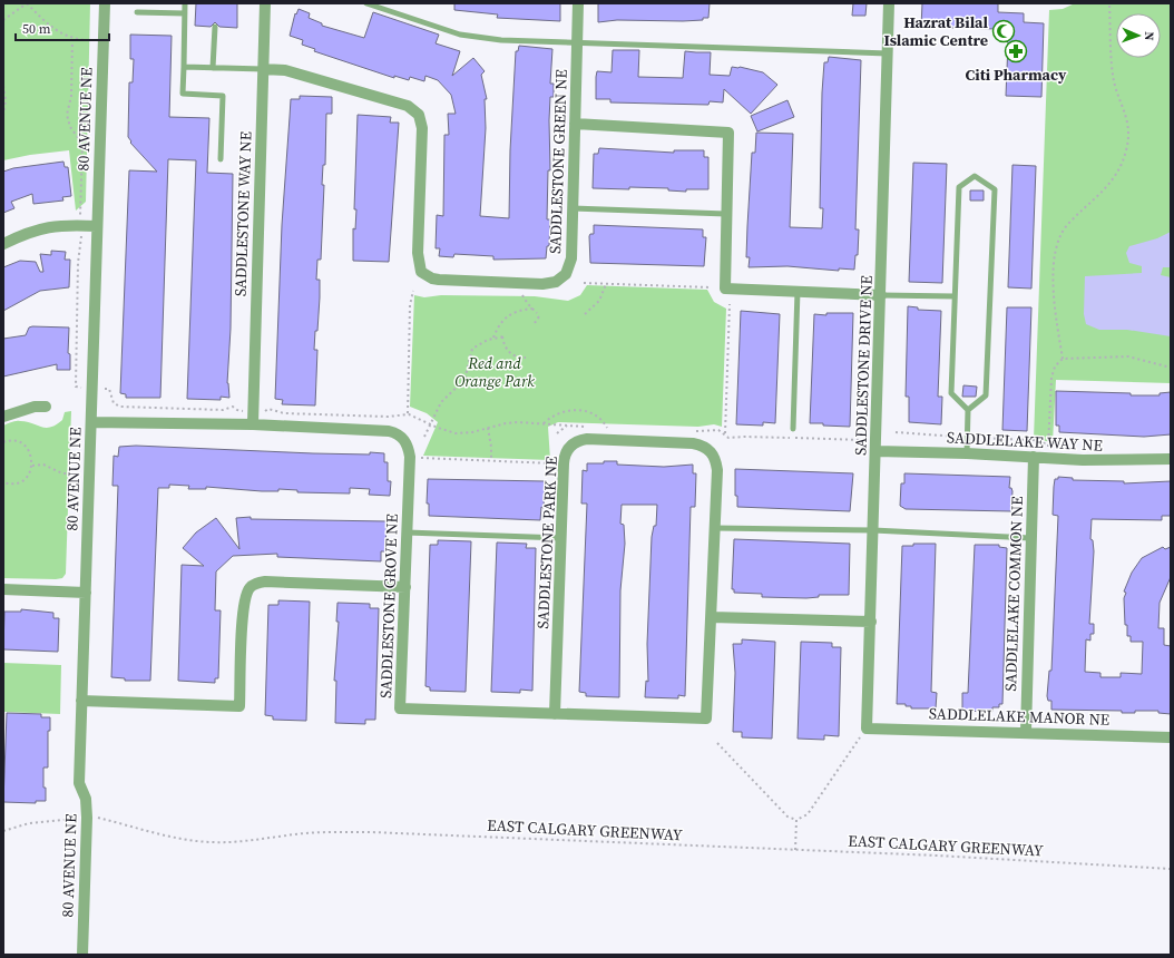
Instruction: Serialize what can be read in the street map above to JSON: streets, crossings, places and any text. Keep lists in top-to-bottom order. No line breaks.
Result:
{"streets":{"street":["80 AVENUE NE","SADDLESTONE GREEN NE","SADDLESTONE WAY NE","SADDLESTONE DRIVE NE","SADDLELAKE WAY NE","SADDLESTONE PARK NE","SADDLELAKE COMMON NE","SADDLESTONE GROVE NE","SADDLELAKE MANOR NE"],"path":["EAST CALGARY GREENWAY"]},"crossings":[["80 AVENUE NE","SADDLESTONE GROVE NE"],["80 AVENUE NE","EAST CALGARY GREENWAY"],["SADDLESTONE GREEN NE","SADDLESTONE WAY NE"],["SADDLESTONE WAY NE","SADDLESTONE GROVE NE"],["SADDLESTONE DRIVE NE","SADDLELAKE WAY NE"],["SADDLESTONE DRIVE NE","SADDLELAKE MANOR NE"],["SADDLELAKE WAY NE","SADDLELAKE COMMON NE"],["SADDLESTONE PARK NE","SADDLESTONE GROVE NE"],["SADDLELAKE COMMON NE","SADDLELAKE MANOR NE"]],"parks":["Red and Orange Park"],"places":{"mosque":["Hazrat Bilal Islamic Centre"],"pharmacy":["Citi Pharmacy"]},"scale_bar":"50 m","north":"right"}
